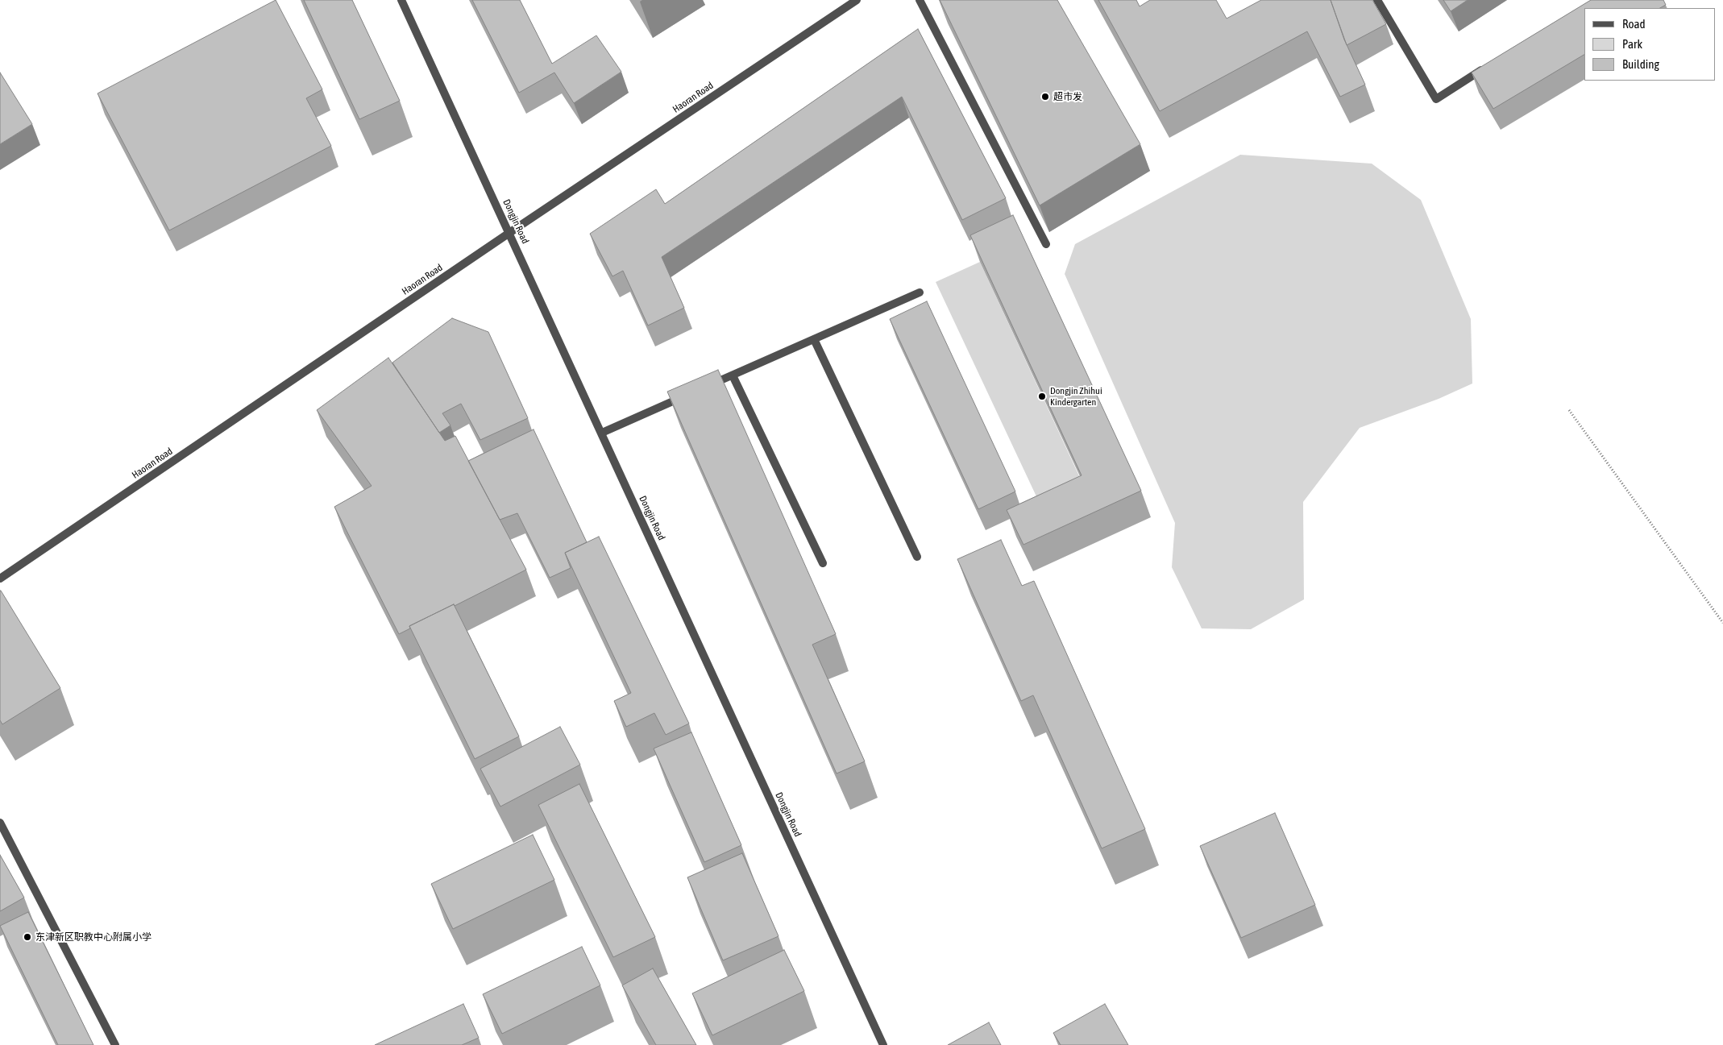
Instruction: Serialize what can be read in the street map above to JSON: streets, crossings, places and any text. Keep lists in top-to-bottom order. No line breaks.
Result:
{"streets":{"street":["Haoran Road","Dongjin Road"]},"crossings":[["Haoran Road","Dongjin Road"]],"places":["超市发","Dongjin Zhihui Kindergarten","东津新区职教中心附属小学"],"legend":["Road","Park","Building"]}
